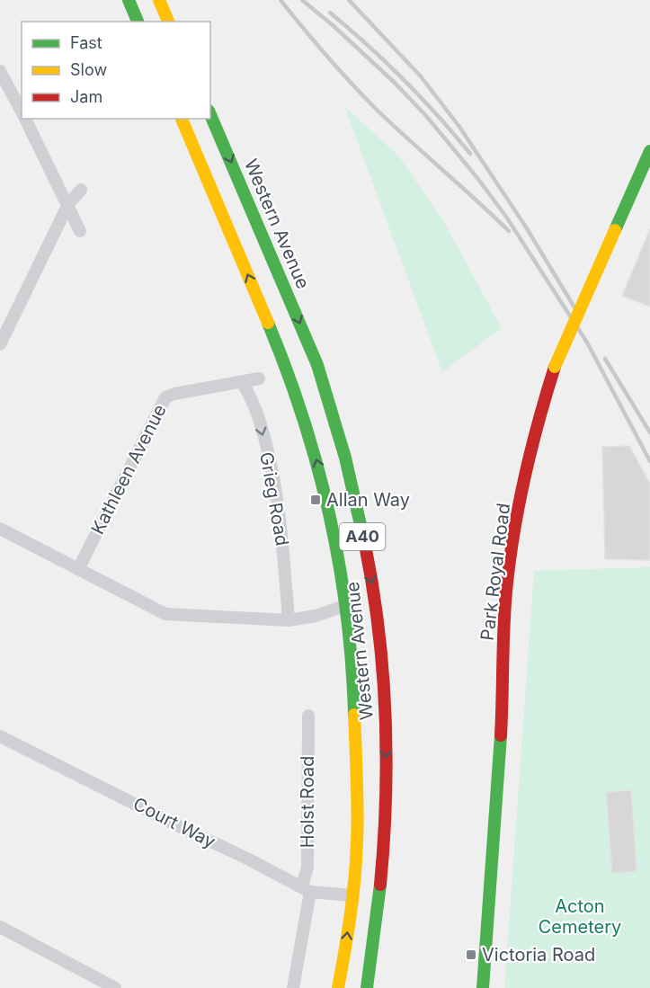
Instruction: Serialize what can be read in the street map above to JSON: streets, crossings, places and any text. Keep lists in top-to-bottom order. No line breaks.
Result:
{"streets":{"main road":["Western Avenue","A40","Park Royal Road"],"street":["Kathleen Avenue","Grieg Road","Holst Road","Court Way"]},"crossings":[["Western Avenue","Court Way"],["Kathleen Avenue","Grieg Road"],["Holst Road","Court Way"]],"one_way":["Grieg Road"],"parks":["Acton Cemetery"],"places":{"transit":["Allan Way","Victoria Road"]},"legend":["Fast","Slow","Jam"]}
